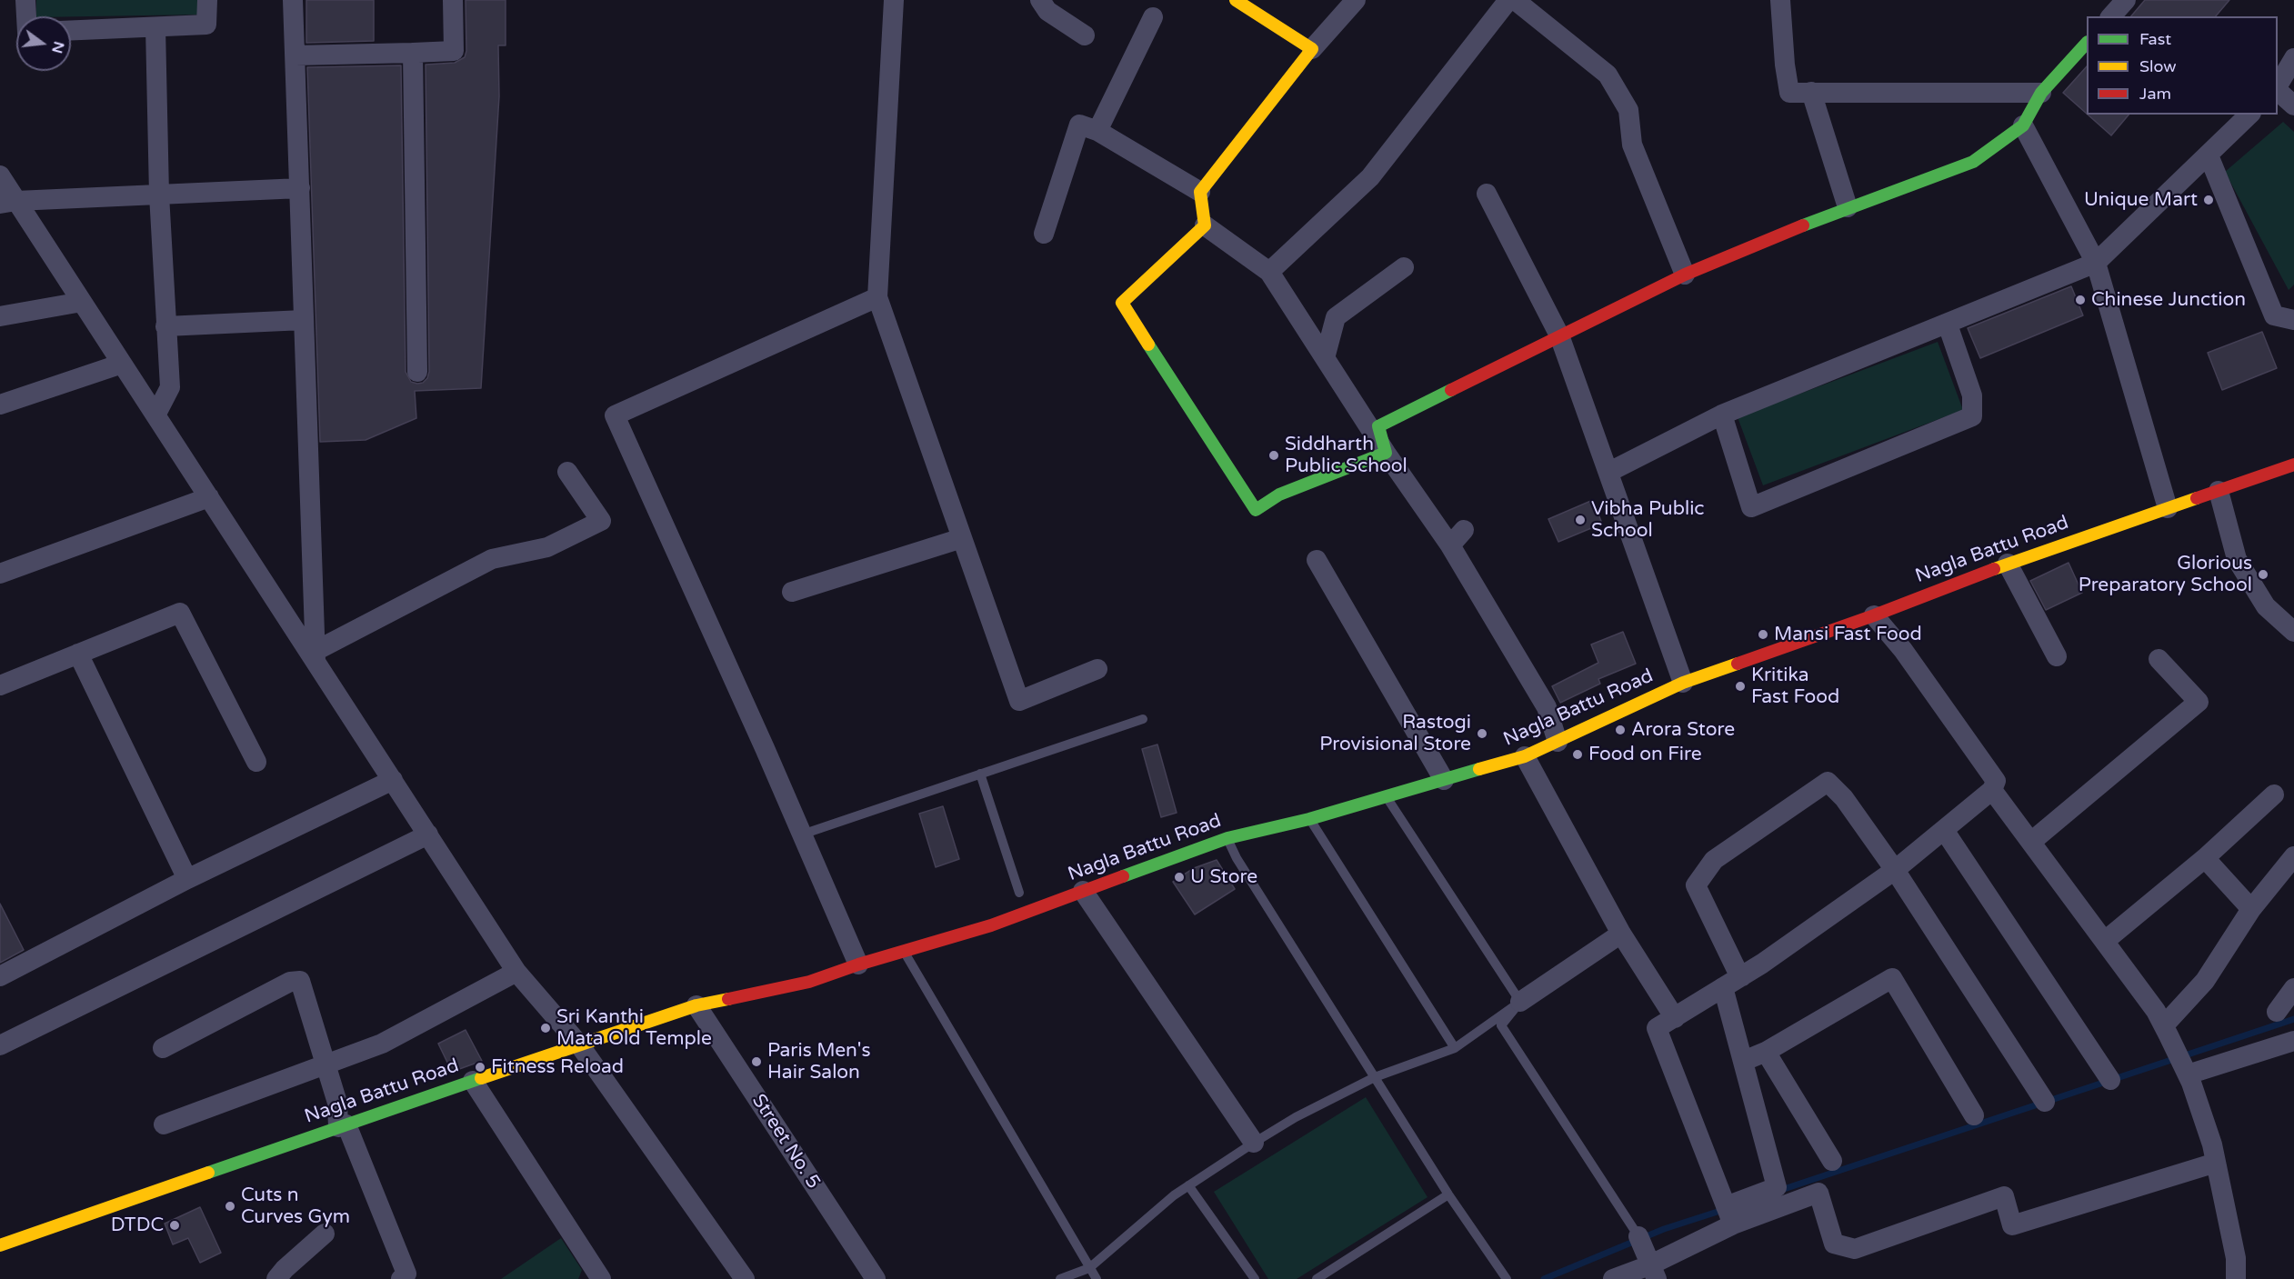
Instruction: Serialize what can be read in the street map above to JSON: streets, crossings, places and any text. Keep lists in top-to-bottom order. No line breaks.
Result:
{"streets":{"street":["Nagla Battu Road","Street No. 5"]},"crossings":[["Nagla Battu Road","Street No. 5"]],"places":["Unique Mart","Chinese Junction","Siddharth Public School","Vibha Public School","Glorious Preparatory School","Mansi Fast Food","Kritika Fast Food","Arora Store","Rastogi Provisional Store","Food on Fire","U Store","Sri Kanthi Mata Old Temple","Paris Men's Hair Salon","Fitness Reload","Cuts n Curves Gym","DTDC"],"legend":["Fast","Slow","Jam"],"north":"right"}
